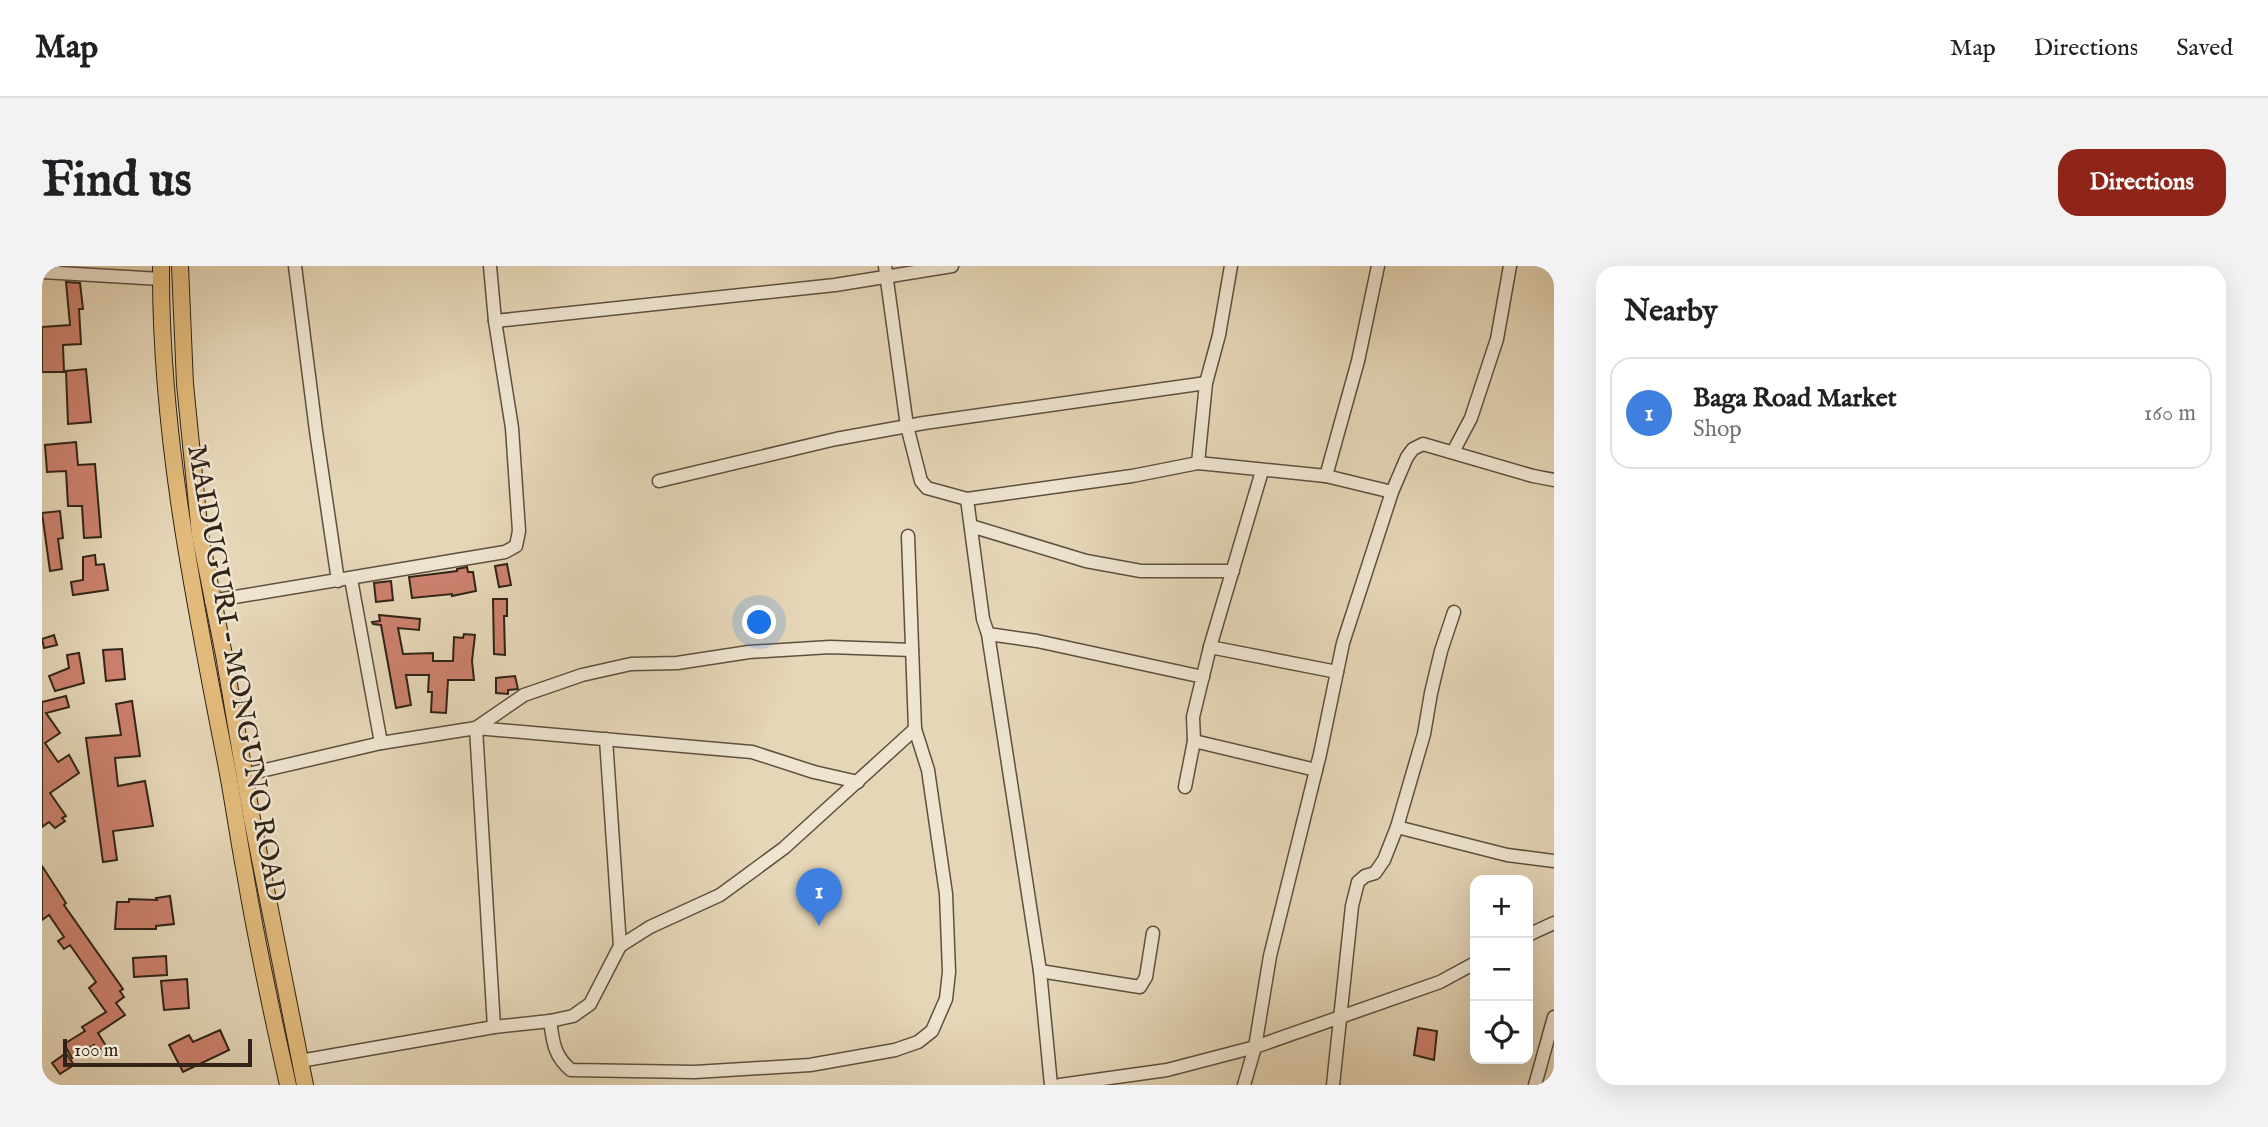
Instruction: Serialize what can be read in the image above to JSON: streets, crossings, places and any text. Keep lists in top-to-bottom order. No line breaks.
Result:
{"streets":{"main road":["MAIDUGURI - MONGUNO ROAD"]},"scale_bar":"100 m","page":{"header":"Map","nav":["Map","Directions","Saved"],"buttons":"Directions","title":"Find us","heading":"Nearby","list":[{"mark":"1","name":"Baga Road Market","note":"Shop","value":"160 m"}],"pins":"1","map_buttons":["+","−"],"scale":"100 m"}}
